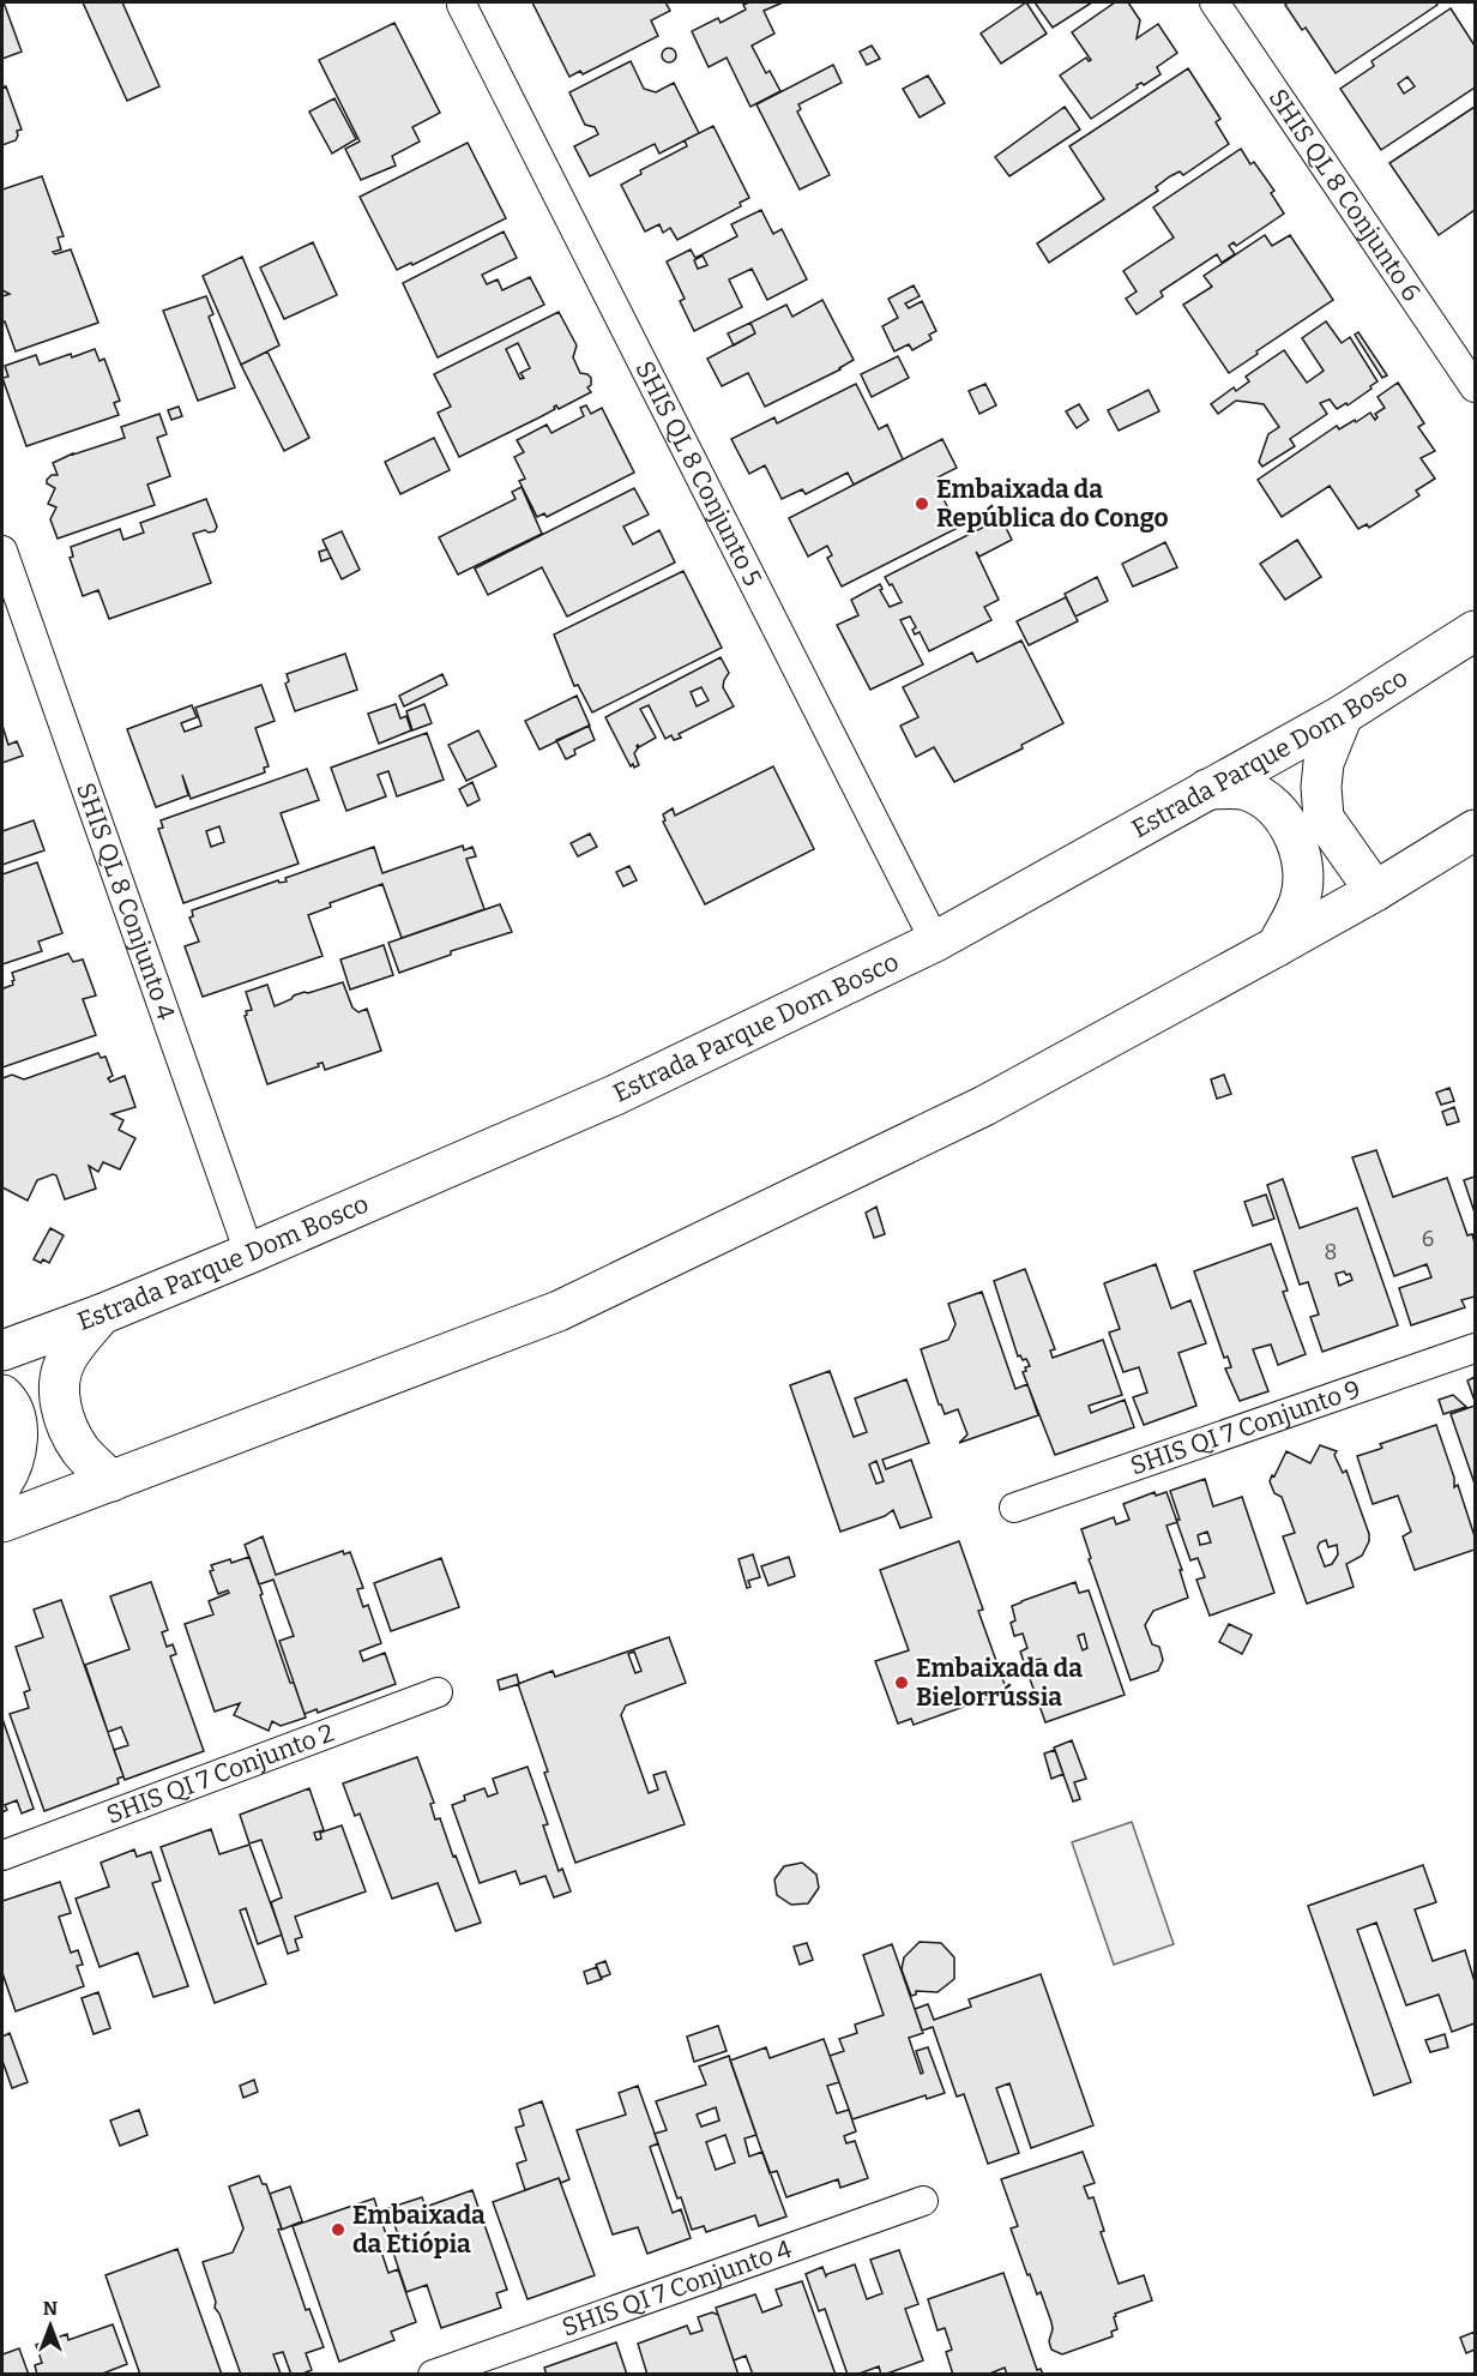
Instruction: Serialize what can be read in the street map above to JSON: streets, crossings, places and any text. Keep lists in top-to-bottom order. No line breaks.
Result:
{"streets":{"main road":["Estrada Parque Dom Bosco"],"street":["SHIS QL 8 Conjunto 6","SHIS QL 8 Conjunto 5","SHIS QL 8 Conjunto 4","SHIS QI 7 Conjunto 9","SHIS QI 7 Conjunto 2","SHIS QI 7 Conjunto 4"]},"crossings":[["SHIS QL 8 Conjunto 5","Estrada Parque Dom Bosco"],["Estrada Parque Dom Bosco","SHIS QL 8 Conjunto 4"]],"places":["Embaixada da República do Congo","Embaixada da Bielorrússia","Embaixada da Etiópia"],"house_numbers":["6","8"],"north":"top"}
